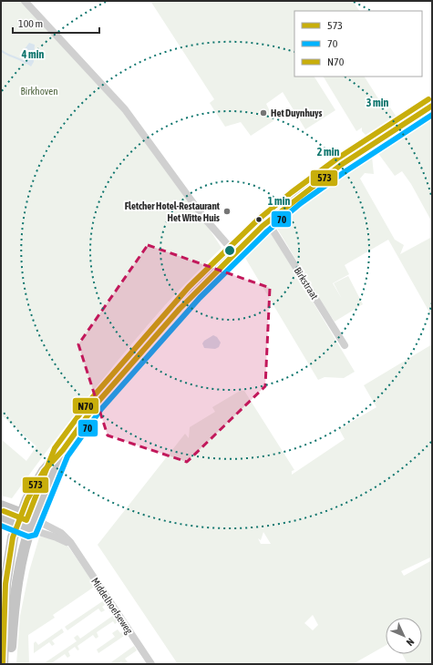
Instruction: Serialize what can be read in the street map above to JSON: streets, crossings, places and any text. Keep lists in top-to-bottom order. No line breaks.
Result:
{"streets":{"street":["Birkstraat","Middelhoefseweg"]},"parks":["Birkhoven"],"places":["Het Duynhuys","Fletcher Hotel-Restaurant Het Witte Huis"],"lines":["transit line N70","transit line 573","transit line 70"],"legend":["573","70","N70"],"scale_bar":"100 m","north":"bottom right","rings":["4 min","3 min","2 min","1 min"]}
